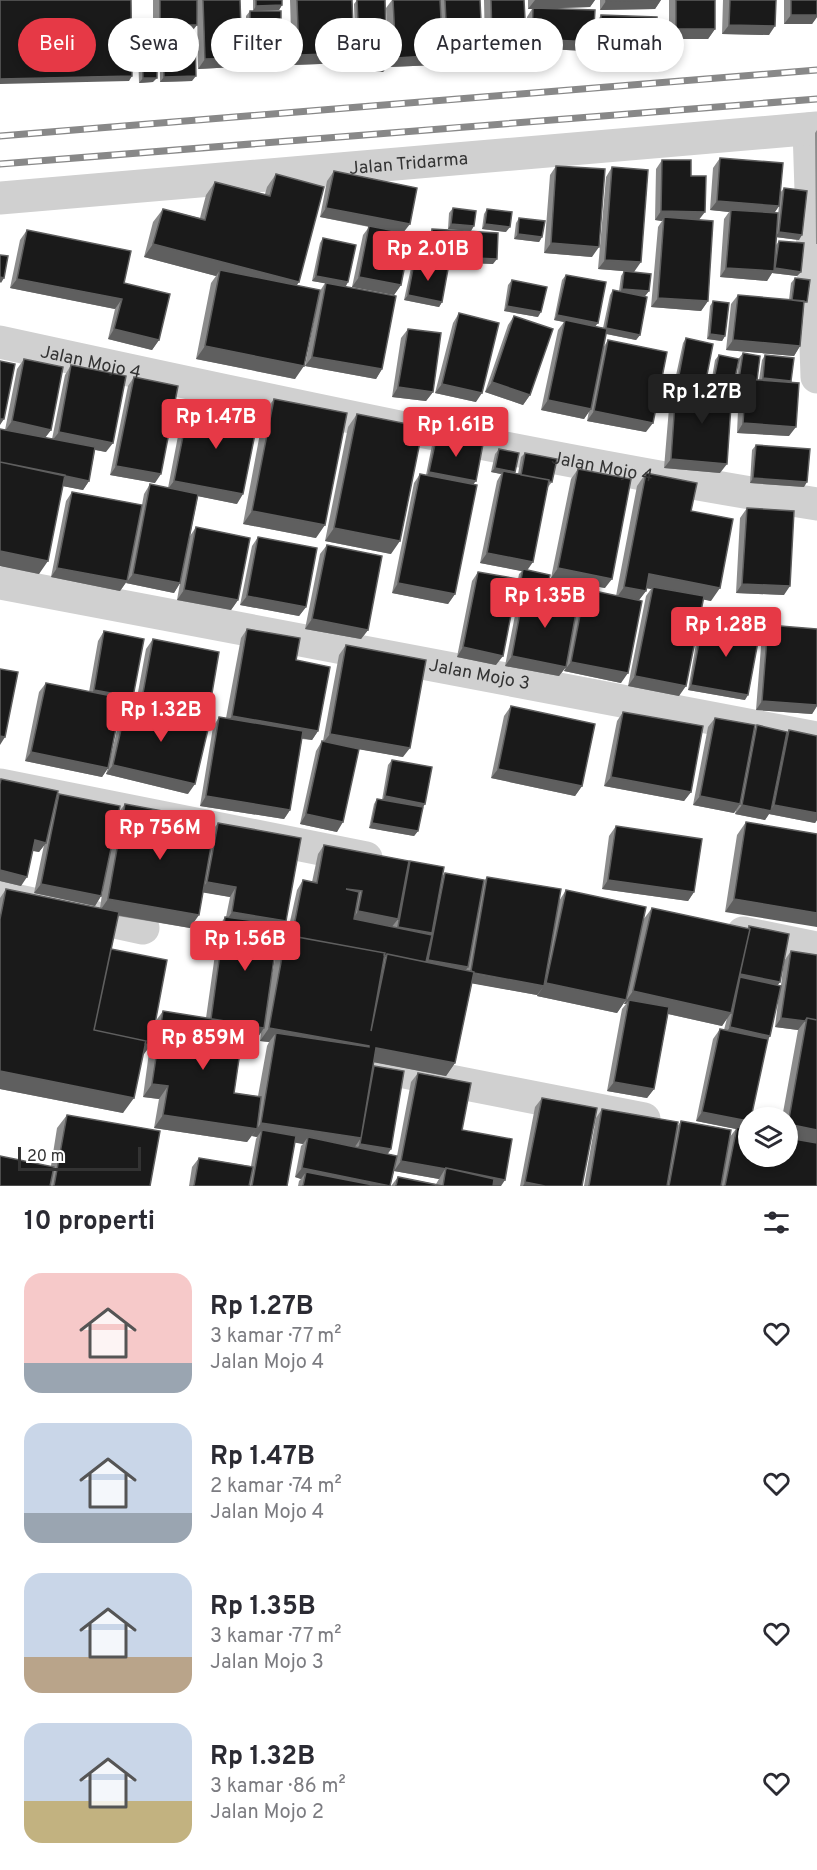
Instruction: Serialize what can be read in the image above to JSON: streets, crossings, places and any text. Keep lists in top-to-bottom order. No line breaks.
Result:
{"streets":{"street":["Jalan Tridarma","Jalan Mojo 4","Jalan Mojo 3"]},"scale_bar":"20 m","page":{"chip":["Beli","Sewa","Filter","Baru","Apartemen","Rumah"],"price":["Rp 2.01B","Rp 1.27B","Rp 1.47B","Rp 1.61B","Rp 1.35B","Rp 1.28B","Rp 1.32B","Rp 756M","Rp 1.56B","Rp 859M"],"scale":"20 m","heading":"10 properti","list":[{"name":"Rp 1.27B","note":"3 kamar · 77 m² · Jalan Mojo 4"},{"name":"Rp 1.47B","note":"2 kamar · 74 m² · Jalan Mojo 4"},{"name":"Rp 1.35B","note":"3 kamar · 77 m² · Jalan Mojo 3"},{"name":"Rp 1.32B","note":"3 kamar · 86 m² · Jalan Mojo 2"}]}}
